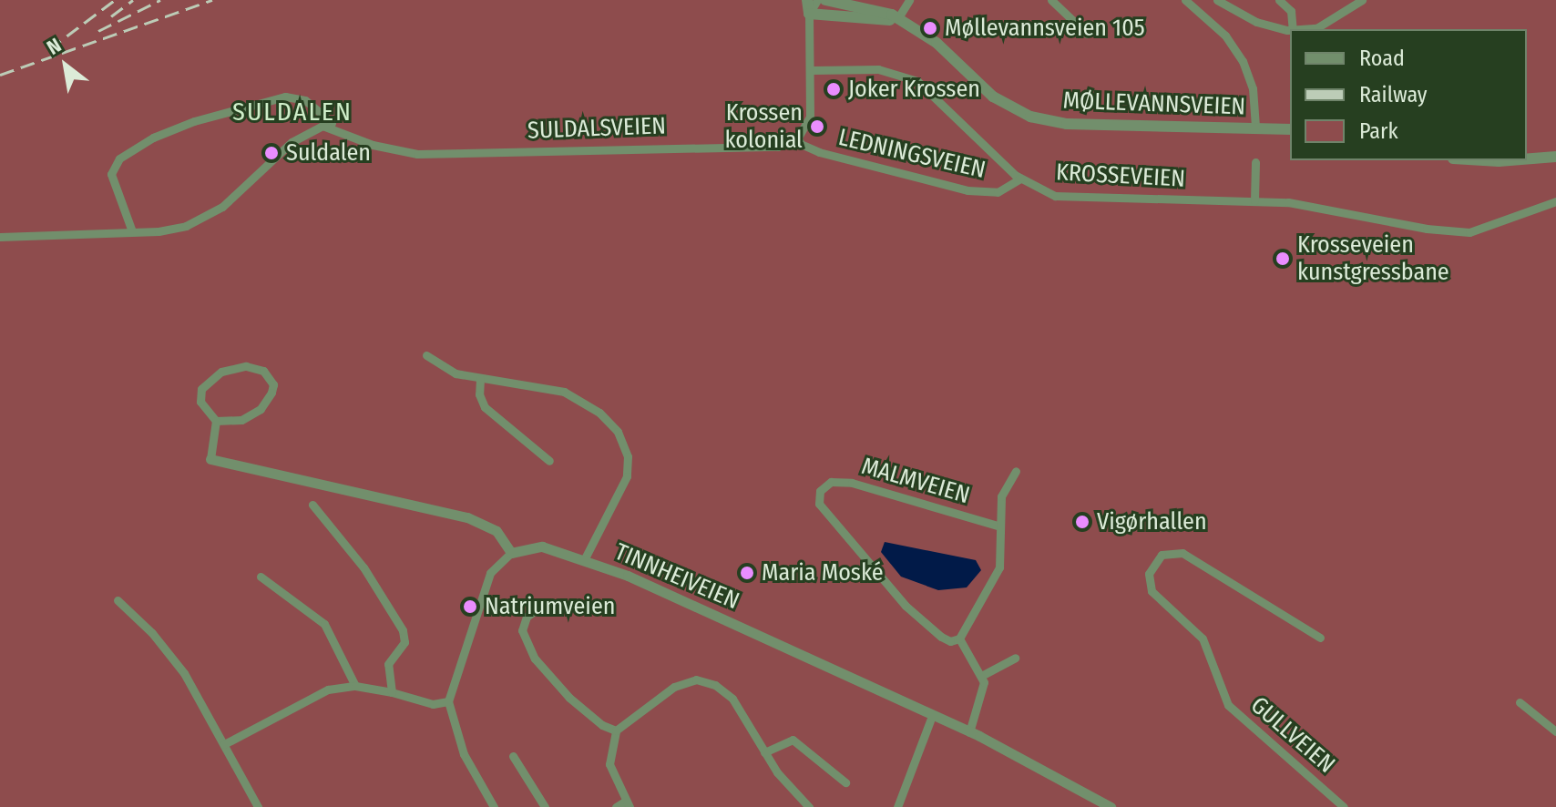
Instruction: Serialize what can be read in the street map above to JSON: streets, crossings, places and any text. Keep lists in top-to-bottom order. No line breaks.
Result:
{"streets":{"main road":["MØLLEVANNSVEIEN"],"street":["SULDALSVEIEN","LEDNINGSVEIEN","KROSSEVEIEN","MALMVEIEN","TINNHEIVEIEN","GULLVEIEN"]},"crossings":[["SULDALSVEIEN","LEDNINGSVEIEN"],["LEDNINGSVEIEN","KROSSEVEIEN"]],"districts":["SULDALEN"],"places":["Møllevannsveien 105","Joker Krossen","Krossen kolonial","Suldalen","Krosseveien kunstgressbane","Vigørhallen","Maria Moské","Natriumveien"],"legend":["Road","Railway","Park"],"north":"top left"}
